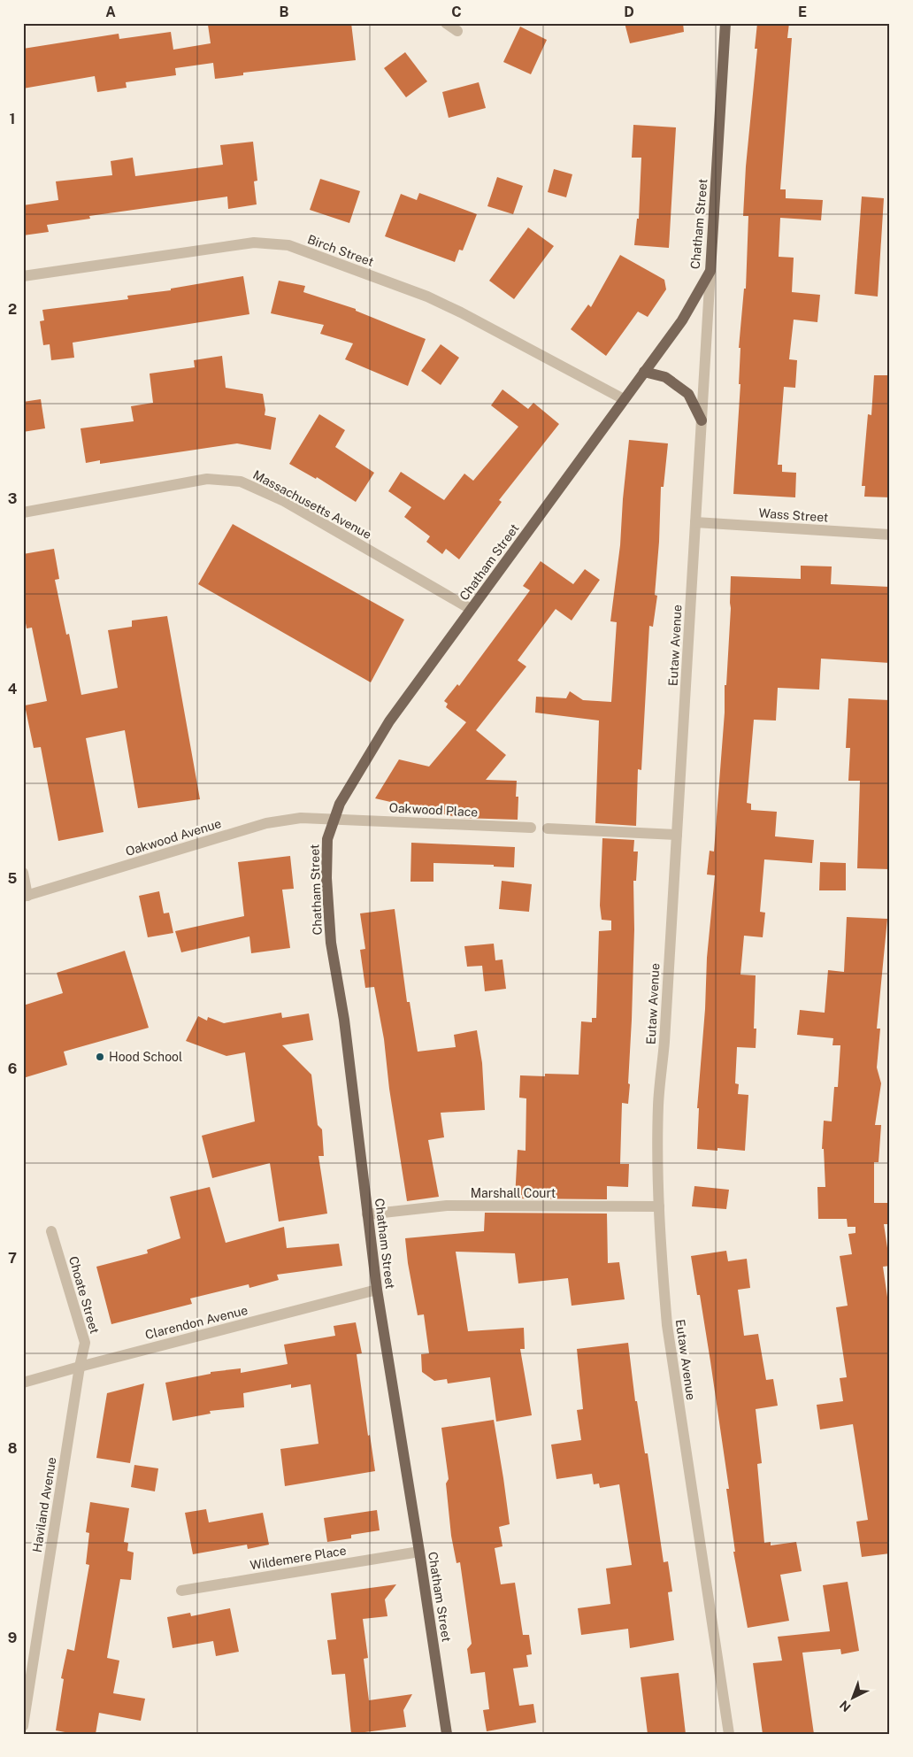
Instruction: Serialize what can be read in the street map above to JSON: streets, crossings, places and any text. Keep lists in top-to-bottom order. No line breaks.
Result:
{"streets":{"main road":["Chatham Street"],"street":["Birch Street","Massachusetts Avenue","Wass Street","Eutaw Avenue","Oakwood Place","Oakwood Avenue","Marshall Court","Choate Street","Clarendon Avenue","Haviland Avenue","Wildemere Place"]},"crossings":[["Chatham Street","Birch Street"],["Chatham Street","Massachusetts Avenue"],["Chatham Street","Eutaw Avenue"],["Chatham Street","Oakwood Place"],["Chatham Street","Oakwood Avenue"],["Chatham Street","Marshall Court"],["Chatham Street","Clarendon Avenue"],["Chatham Street","Wildemere Place"],["Wass Street","Eutaw Avenue"],["Eutaw Avenue","Marshall Court"],["Oakwood Place","Oakwood Avenue"],["Choate Street","Clarendon Avenue"],["Choate Street","Haviland Avenue"],["Clarendon Avenue","Haviland Avenue"]],"places":["Hood School"],"north":"bottom left","grid":{"columns":["A","B","C","D","E"],"rows":["1","2","3","4","5","6","7","8","9"]}}
